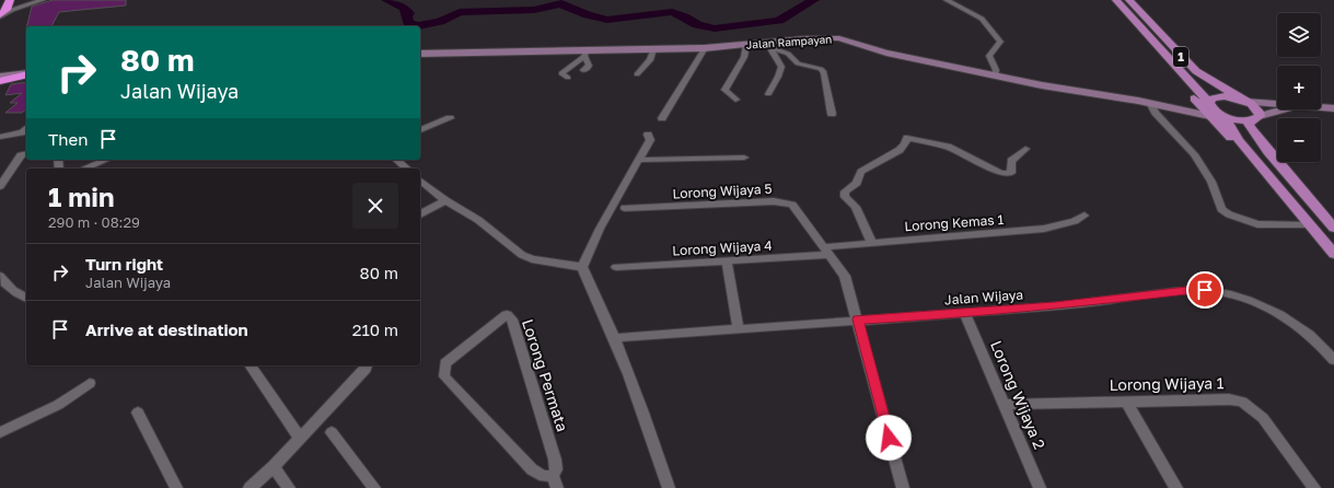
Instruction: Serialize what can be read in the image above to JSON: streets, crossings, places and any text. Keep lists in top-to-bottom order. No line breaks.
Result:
{"streets":{"main road":["1"],"street":["Jalan Rampayan","Lorong Wijaya 5","Lorong Kemas 1","Lorong Wijaya 4","Jalan Wijaya","Lorong Permata","Lorong Wijaya 1","Lorong Wijaya 2"]},"crossings":[["Lorong Wijaya 5","Lorong Kemas 1"],["Lorong Wijaya 5","Lorong Wijaya 4"],["Lorong Wijaya 5","Jalan Wijaya"],["Lorong Kemas 1","Lorong Wijaya 4"],["Jalan Wijaya","Lorong Wijaya 2"],["Lorong Wijaya 1","Lorong Wijaya 2"]],"page":{"map_buttons":["+","−"],"turn":["80 m","Jalan Wijaya"],"then":"Then","heading":["1 min","290 m · 08:29"],"list":[{"name":"Turn right","note":"Jalan Wijaya","value":"80 m"},{"name":"Arrive at destination","value":"210 m"}]}}
